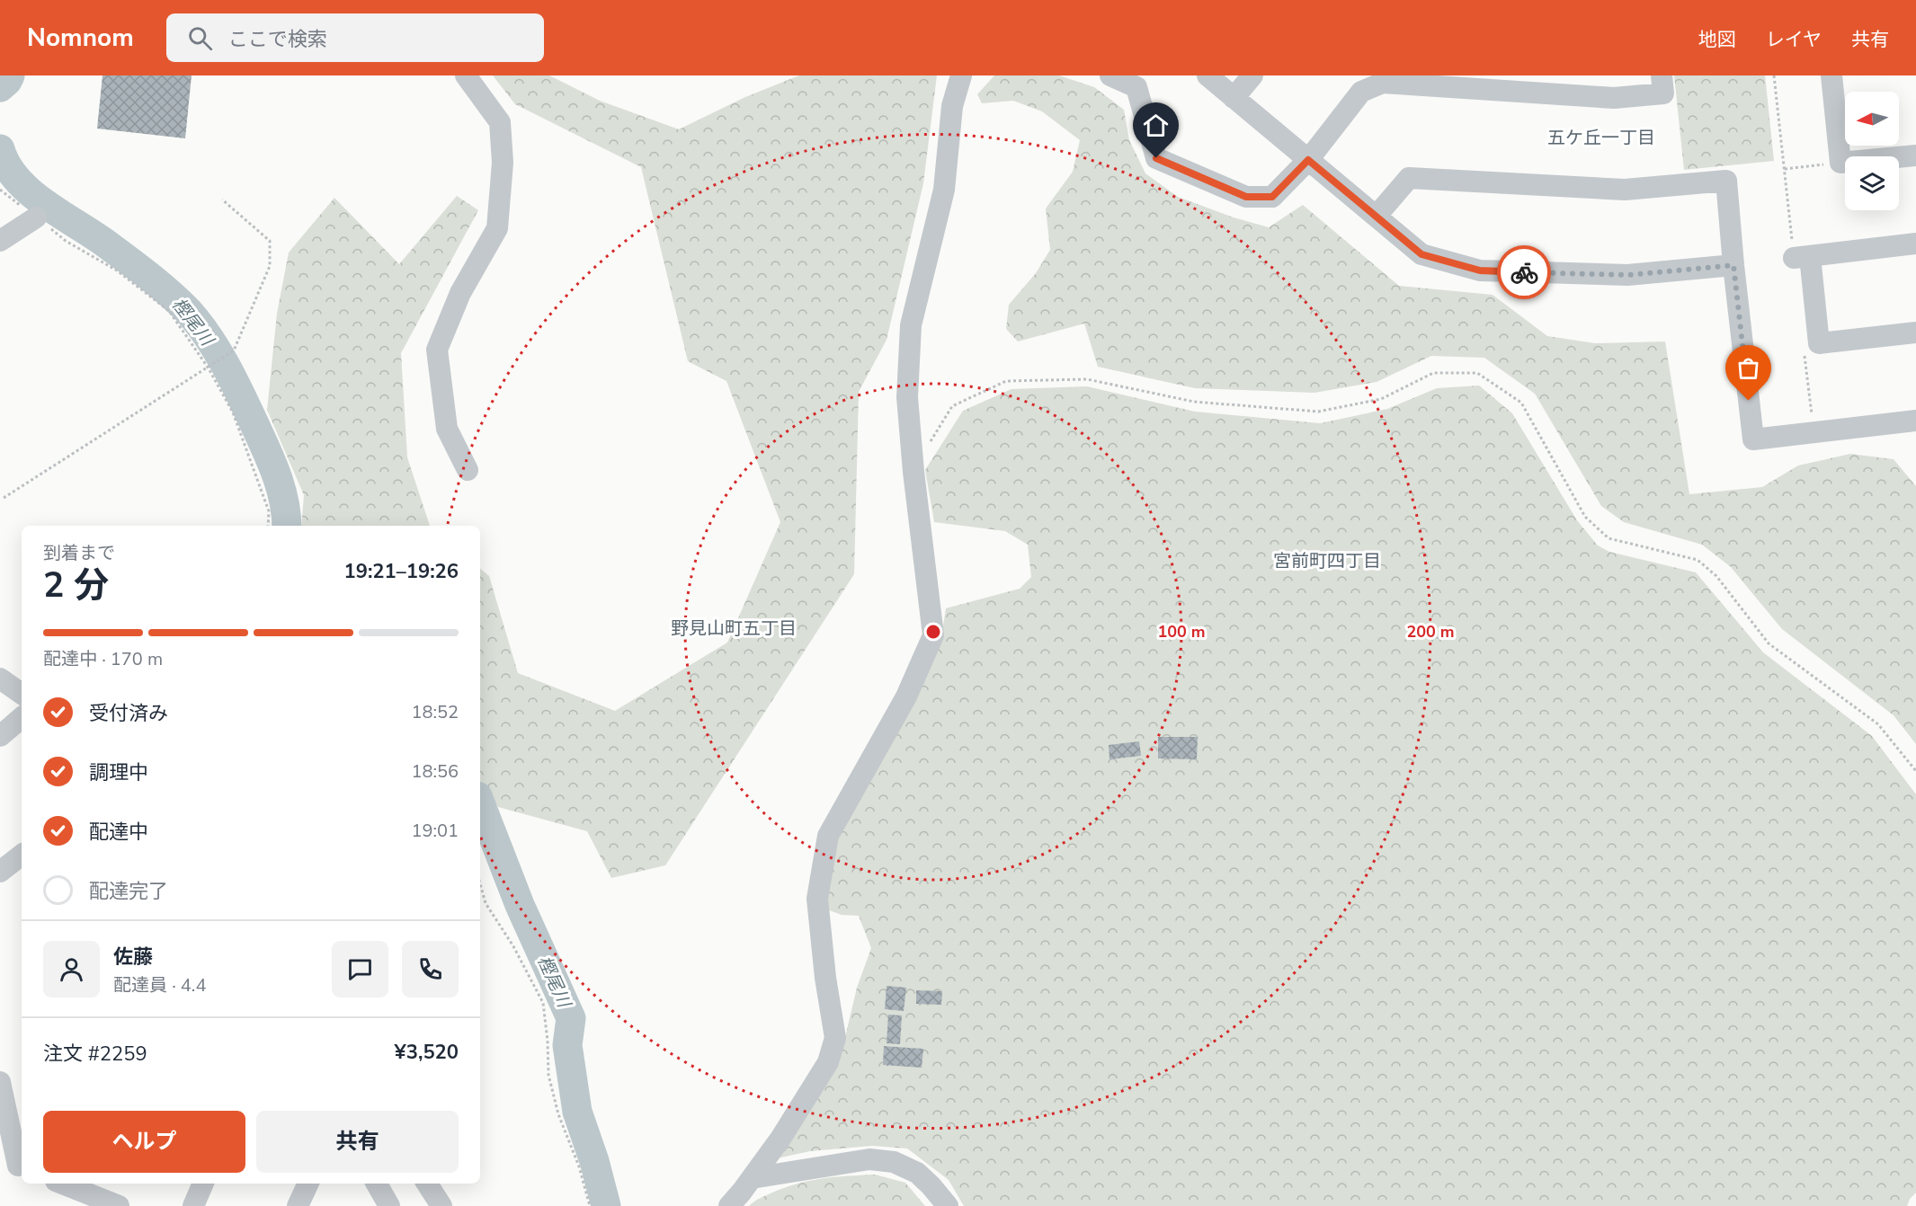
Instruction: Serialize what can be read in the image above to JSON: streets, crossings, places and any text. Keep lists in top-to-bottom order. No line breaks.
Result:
{"districts":["五ケ丘一丁目","宮前町四丁目","野見山町五丁目"],"water":["樫尾川"],"north":"left","page":{"header":"Nomnom","search":"ここで検索","nav":["地図","レイヤ","共有"],"heading":["2 分","到着まで","19:21–19:26"],"panel":["佐藤","配達員 · 4.4","注文 #2259","¥3,520"],"bar":"配達中 · 170 m","list":[["受付済み","18:52"],["調理中","18:56"],["配達中","19:01"],"配達完了"],"buttons":["ヘルプ","共有"]},"rings":["100 m","200 m"]}
